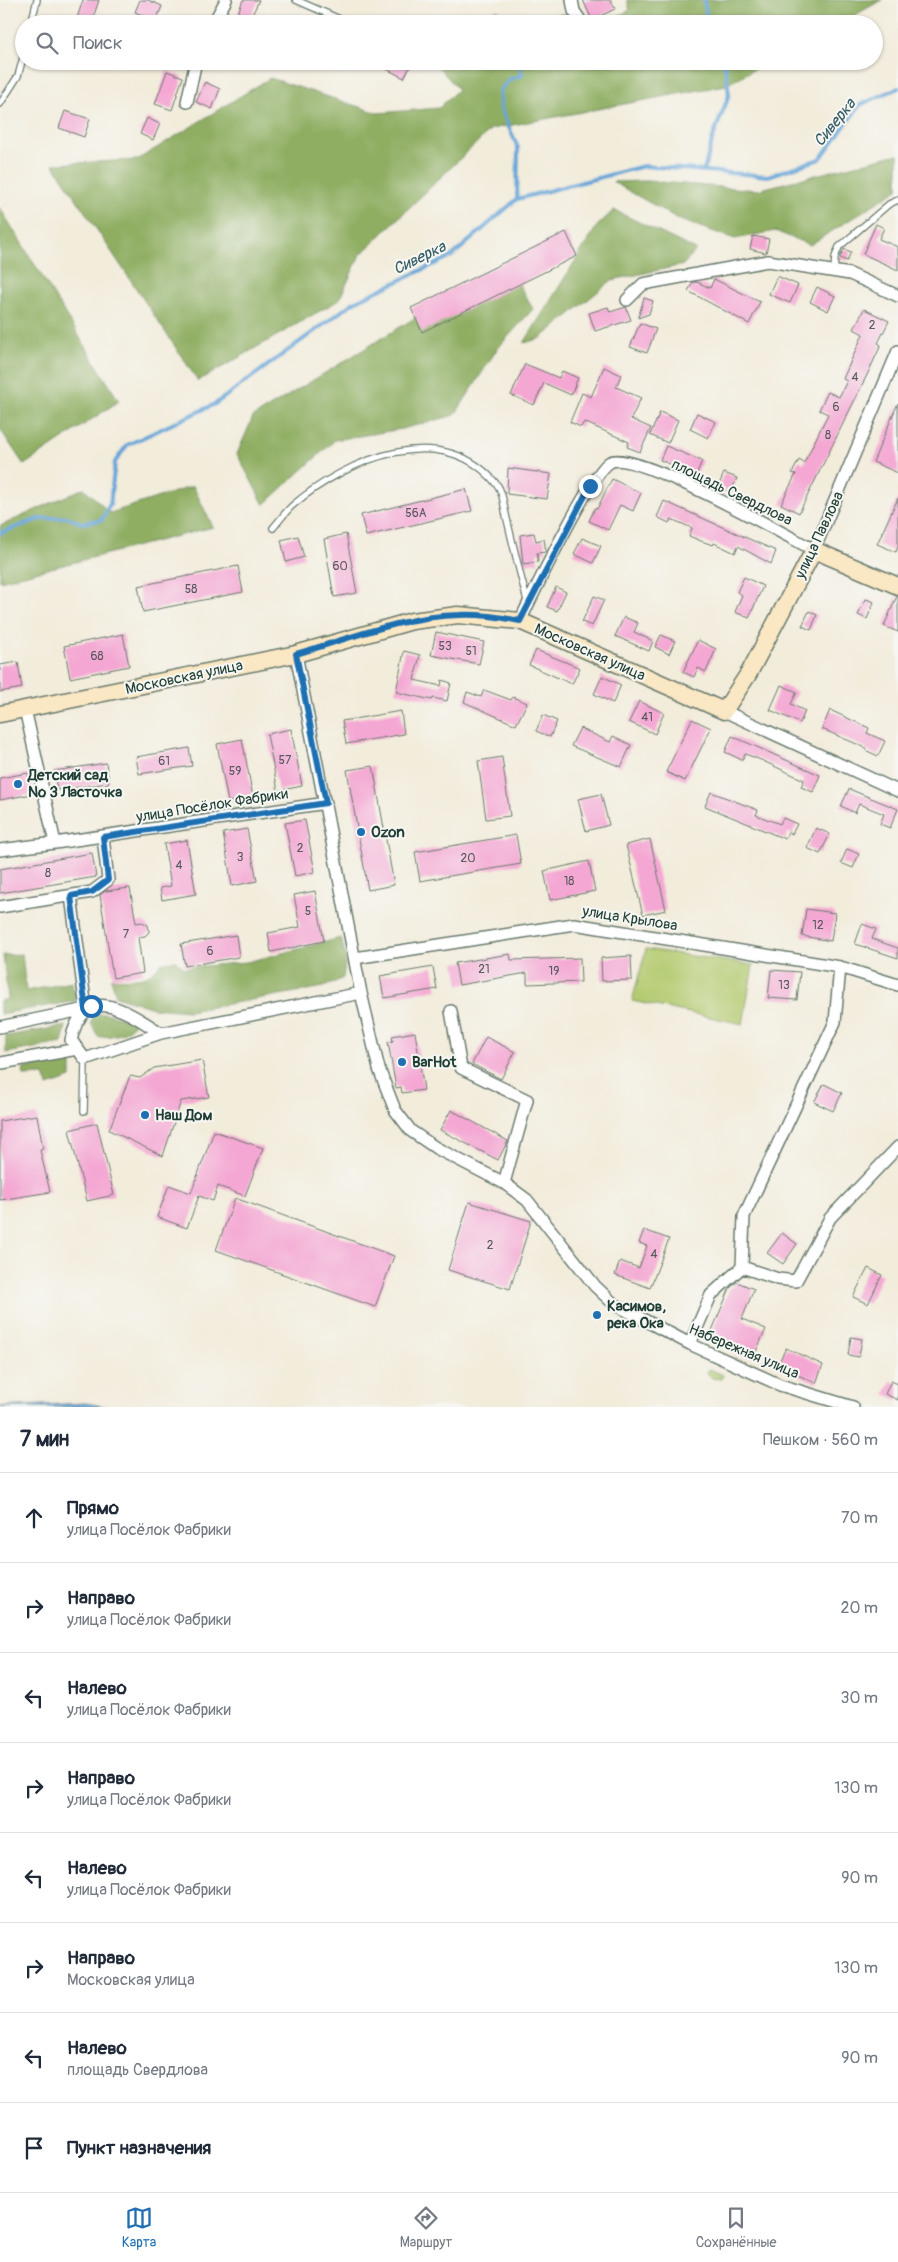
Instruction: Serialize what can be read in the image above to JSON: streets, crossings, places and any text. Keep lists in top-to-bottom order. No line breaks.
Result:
{"streets":{"main road":["улица Павлова","Московская улица"],"street":["площадь Свердлова","улица Посёлок Фабрики","улица Крылова","Набережная улица"]},"crossings":[["площадь Свердлова","улица Павлова"],["площадь Свердлова","Московская улица"],["улица Павлова","Московская улица"]],"water":["Сиверка"],"places":["Детский сад № 3 Ласточка","Ozon","BarHot","Наш Дом","Касимов, река Ока"],"house_numbers":["2","4","6","8","56А","60","58","53","51","68","41","57","61","59","2","3","20","4","8","18","5","12","7","6","21","19","13","2","4"],"page":{"search":"Поиск","heading":["7 мин","Пешком · 560 m"],"list":[["Прямо","улица Посёлок Фабрики","70 m"],["Направо","улица Посёлок Фабрики","20 m"],["Налево","улица Посёлок Фабрики","30 m"],["Направо","улица Посёлок Фабрики","130 m"],["Налево","улица Посёлок Фабрики","90 m"],["Направо","Московская улица","130 m"],["Налево","площадь Свердлова","90 m"],"Пункт назначения"],"nav":["Карта","Маршрут","Сохранённые"]}}
